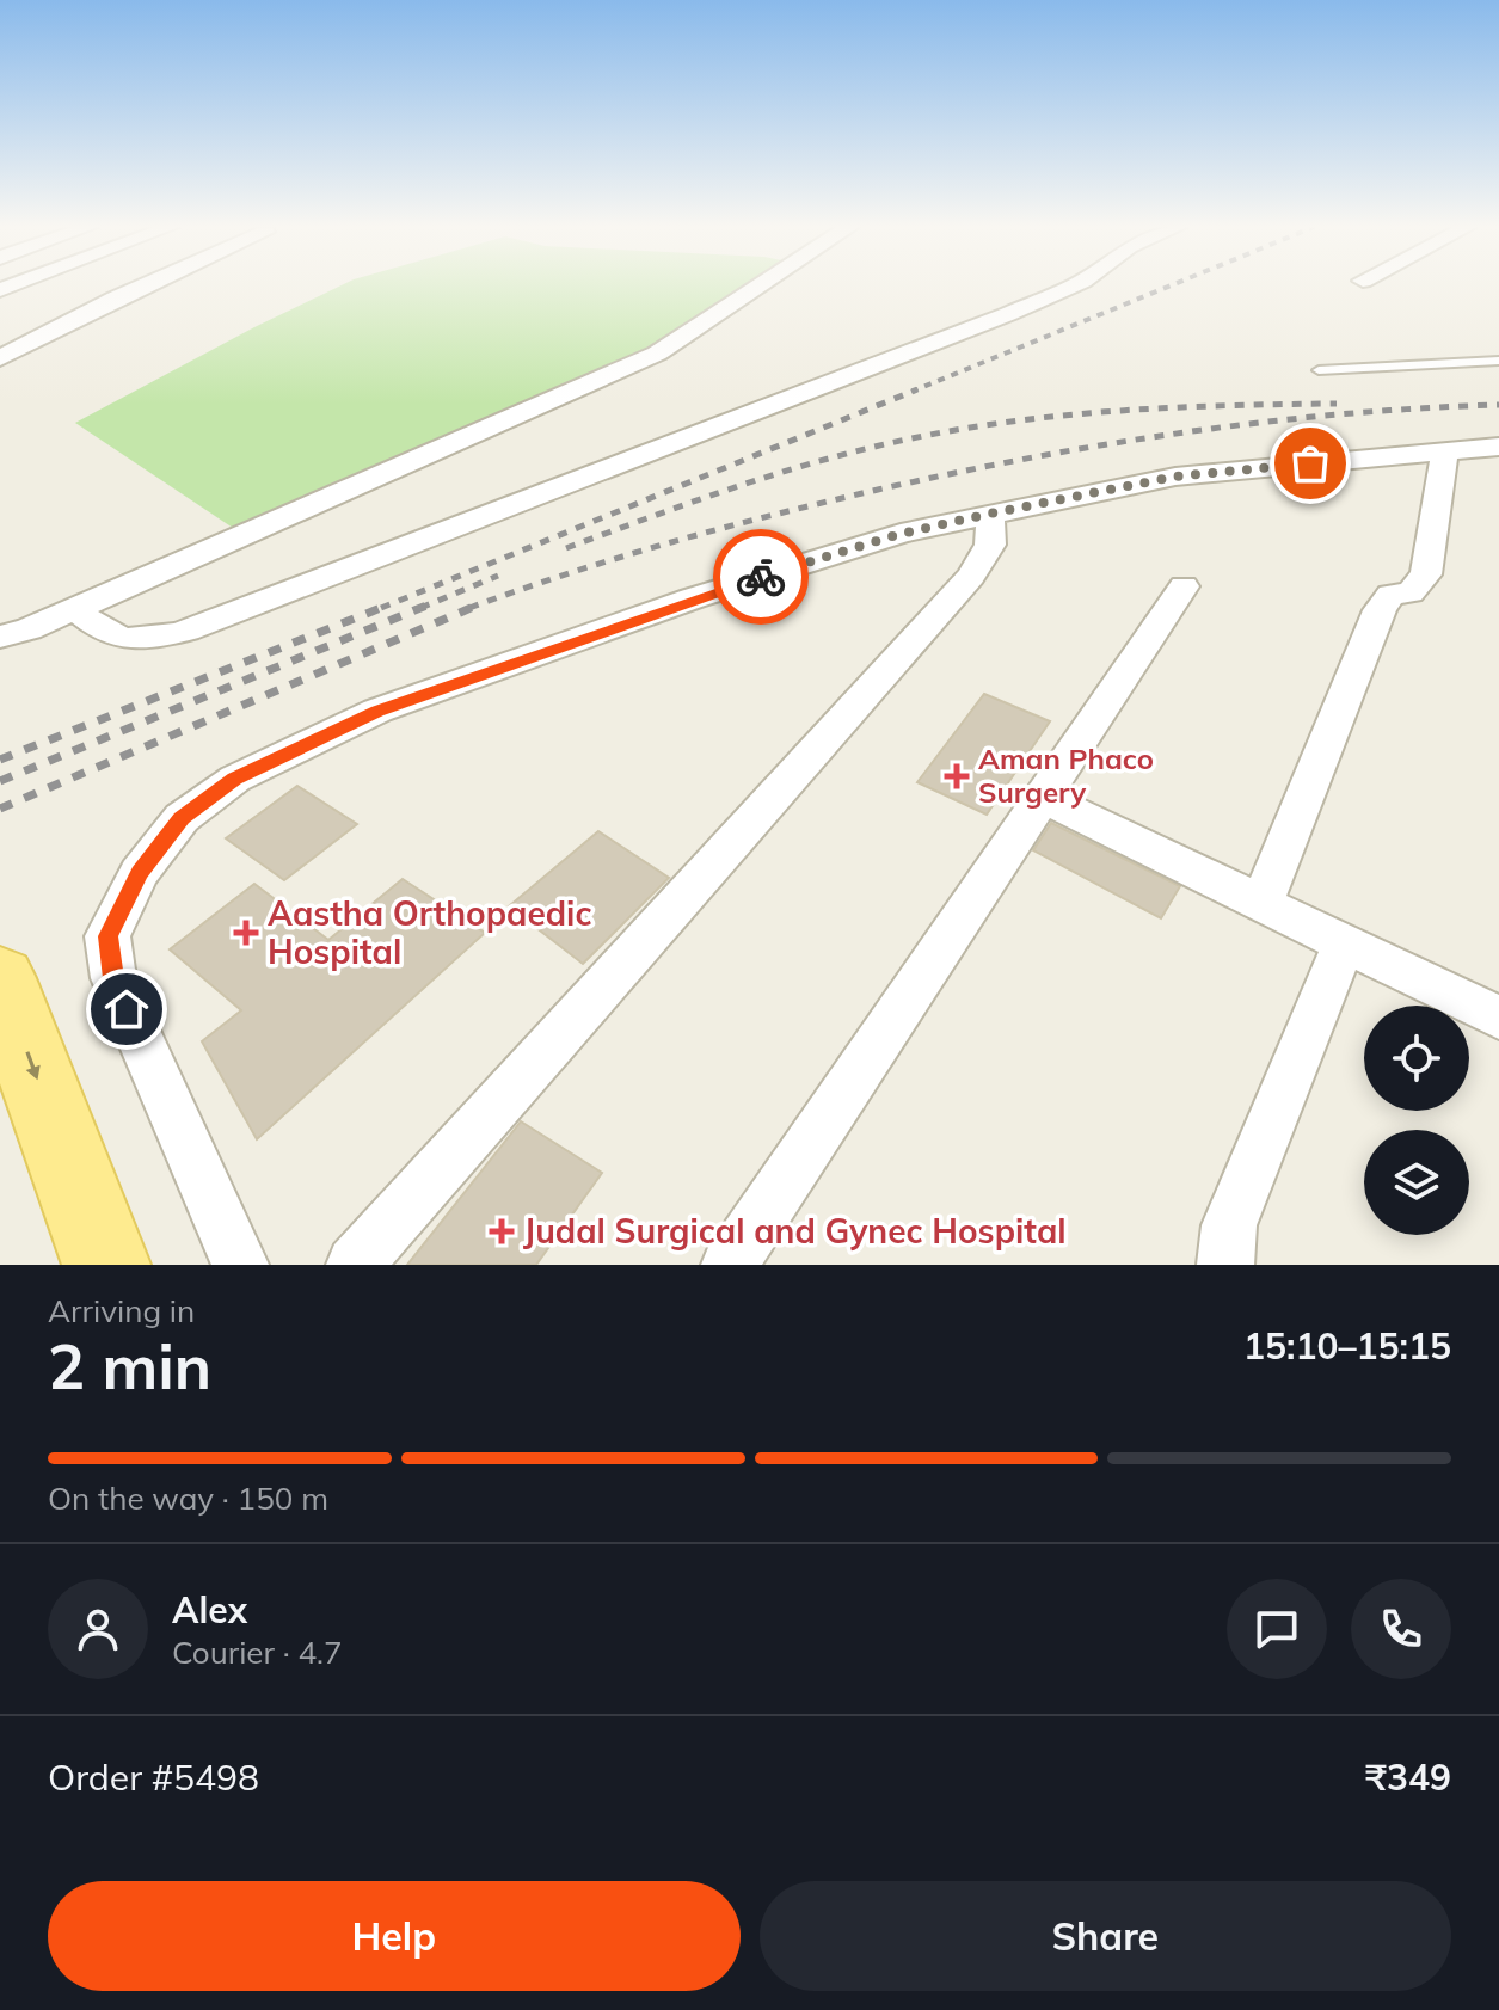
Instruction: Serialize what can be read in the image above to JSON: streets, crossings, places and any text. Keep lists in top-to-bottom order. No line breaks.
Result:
{"places":{"health":["Aman Phaco Surgery","Aastha Orthopaedic Hospital","Judal Surgical and Gynec Hospital"]},"page":{"heading":["2 min","Arriving in","15:10–15:15"],"panel":["Alex","Courier · 4.7","Order #5498","₹349"],"bar":"On the way · 150 m","buttons":["Help","Share"]}}
